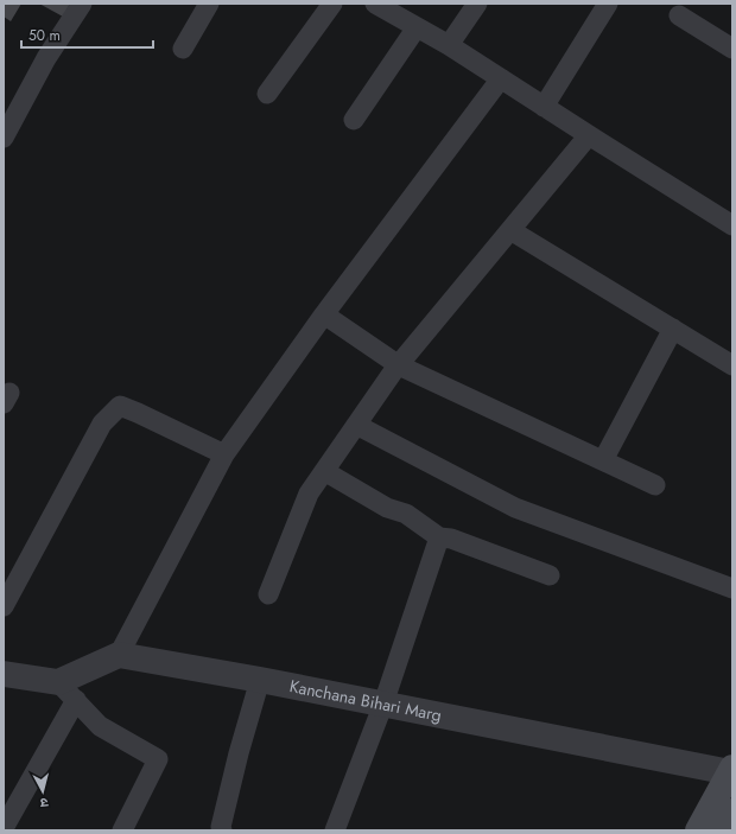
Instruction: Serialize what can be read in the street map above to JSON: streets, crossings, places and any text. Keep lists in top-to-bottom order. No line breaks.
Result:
{"streets":{"street":["Kanchana Bihari Marg"]},"scale_bar":"50 m","north":"bottom"}
